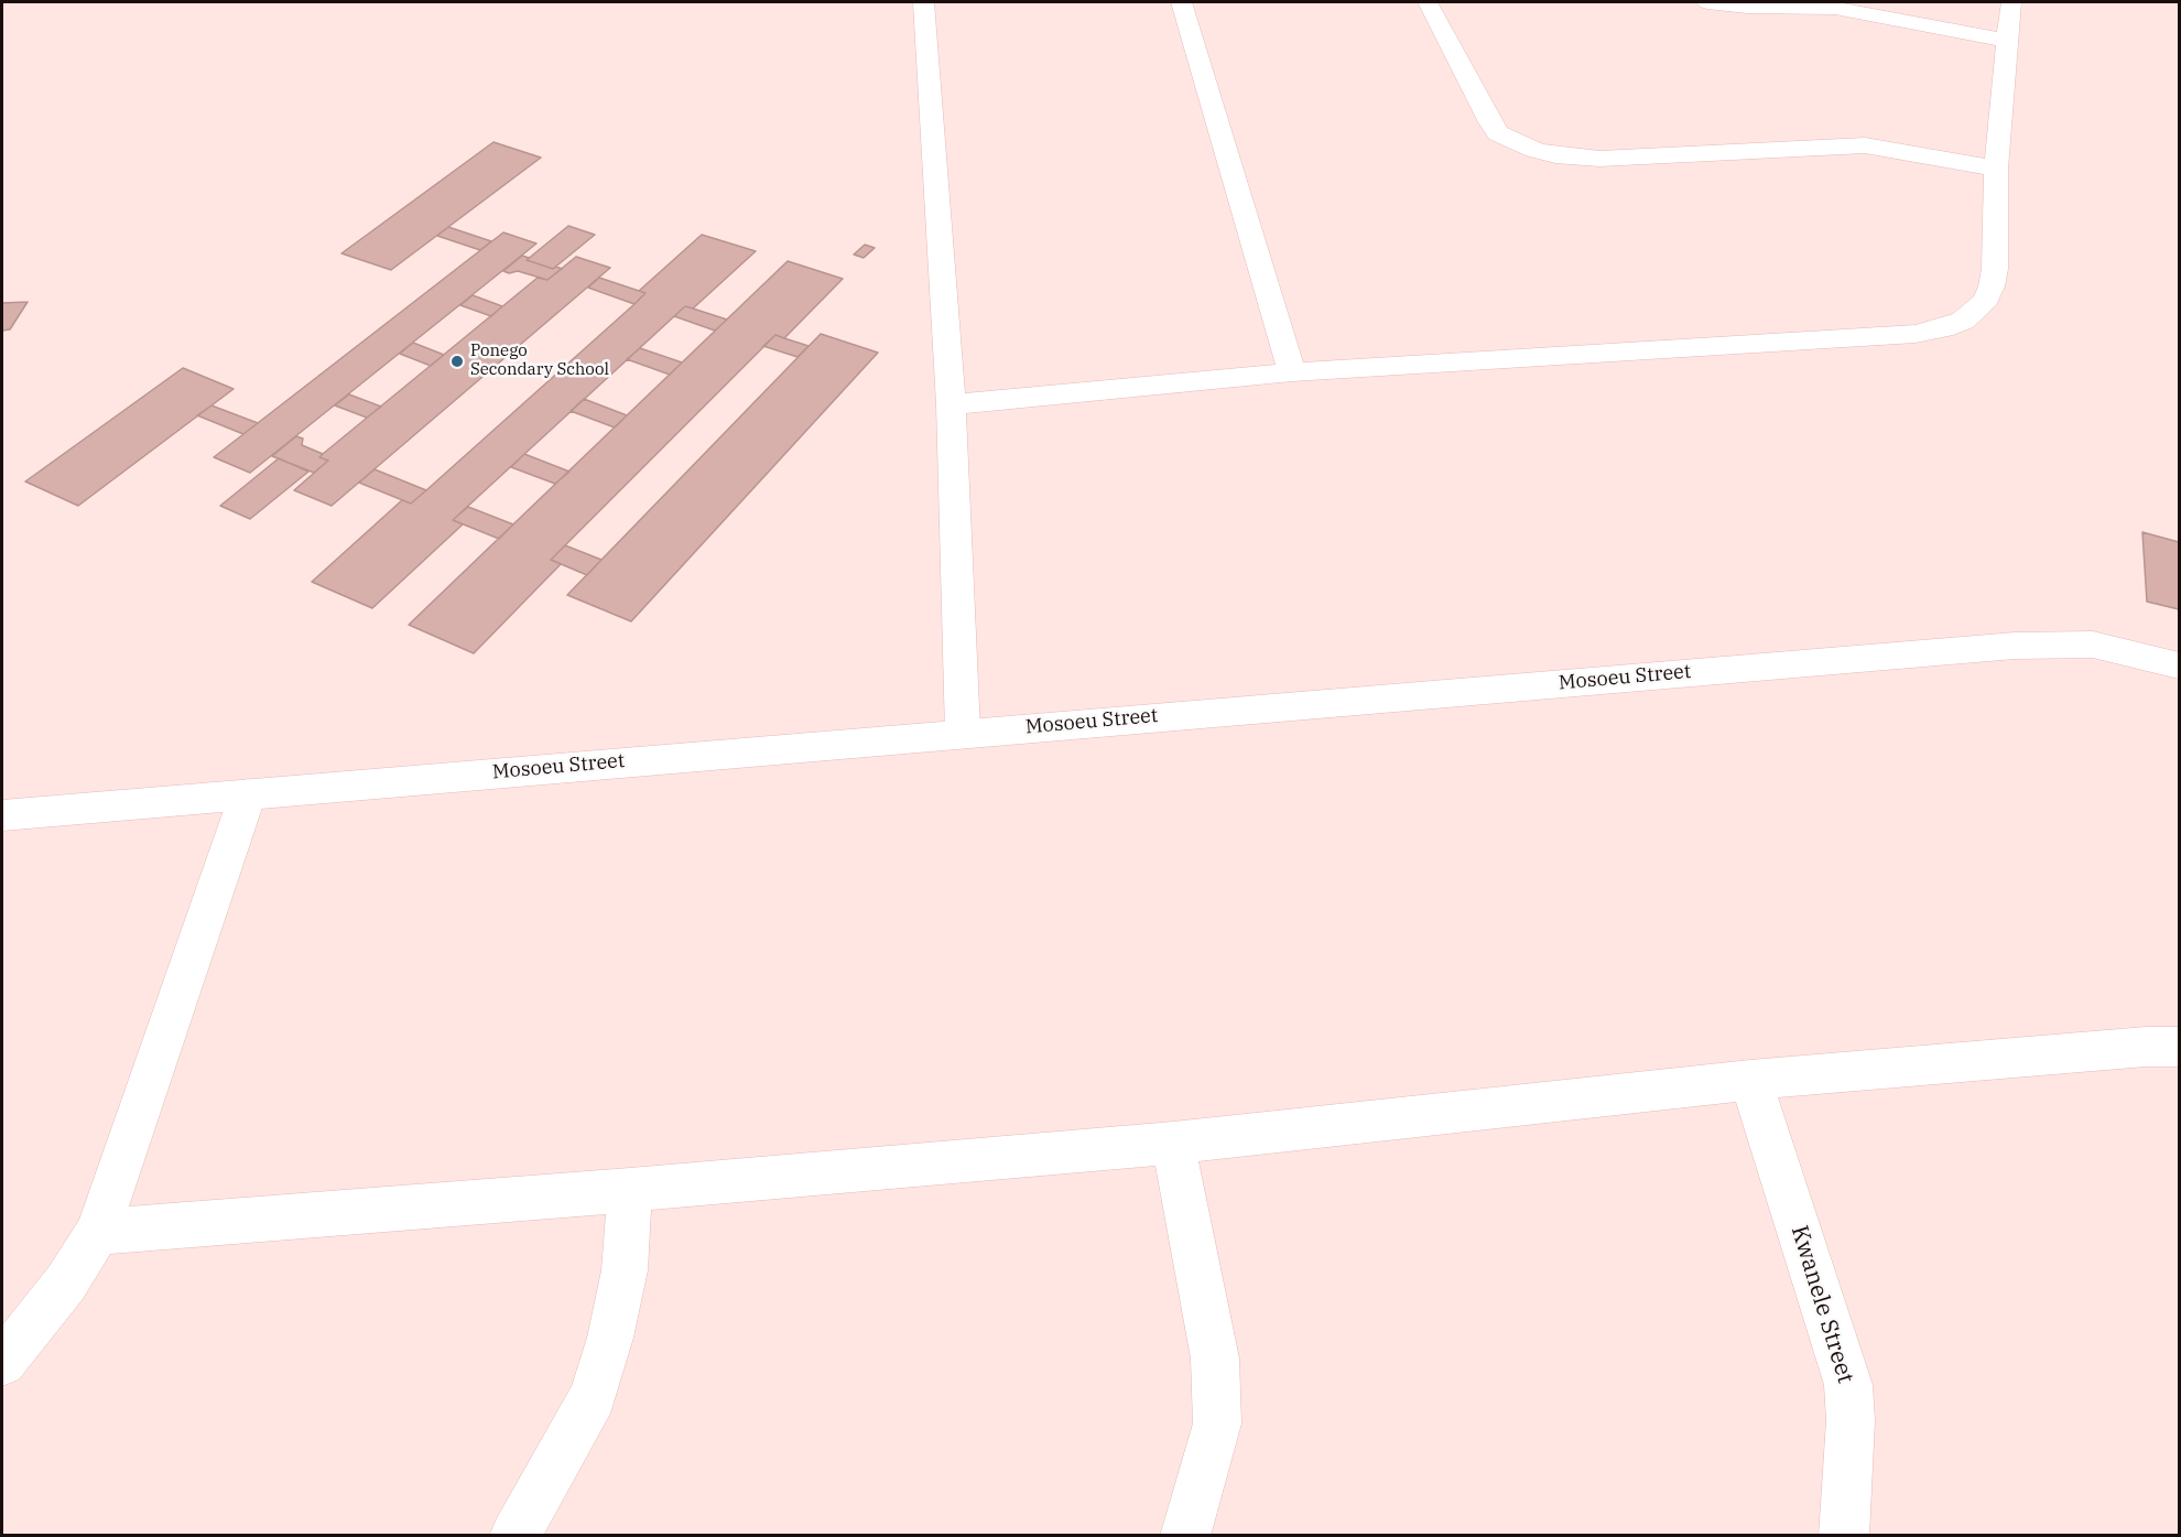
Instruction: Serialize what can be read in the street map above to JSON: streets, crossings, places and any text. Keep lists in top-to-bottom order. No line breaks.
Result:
{"streets":{"street":["Mosoeu Street","Kwanele Street"]},"places":["Ponego Secondary School"]}
